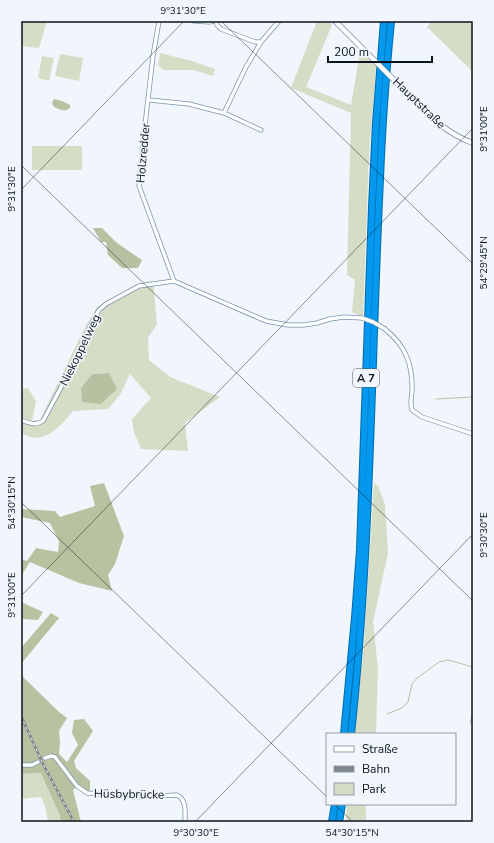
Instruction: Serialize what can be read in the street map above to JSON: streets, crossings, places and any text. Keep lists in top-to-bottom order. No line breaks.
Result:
{"streets":{"highway":["A 7"],"street":["Hauptstraße","Holzredder","Niekoppelweg","Hüsbybrücke"]},"crossings":[["Holzredder","Niekoppelweg"]],"legend":["Straße","Bahn","Park"],"scale_bar":"200 m","coordinates":["9°31'30\"E","9°31'00\"E","54°29'45\"N","54°30'15\"N","9°30'30\"E"]}
